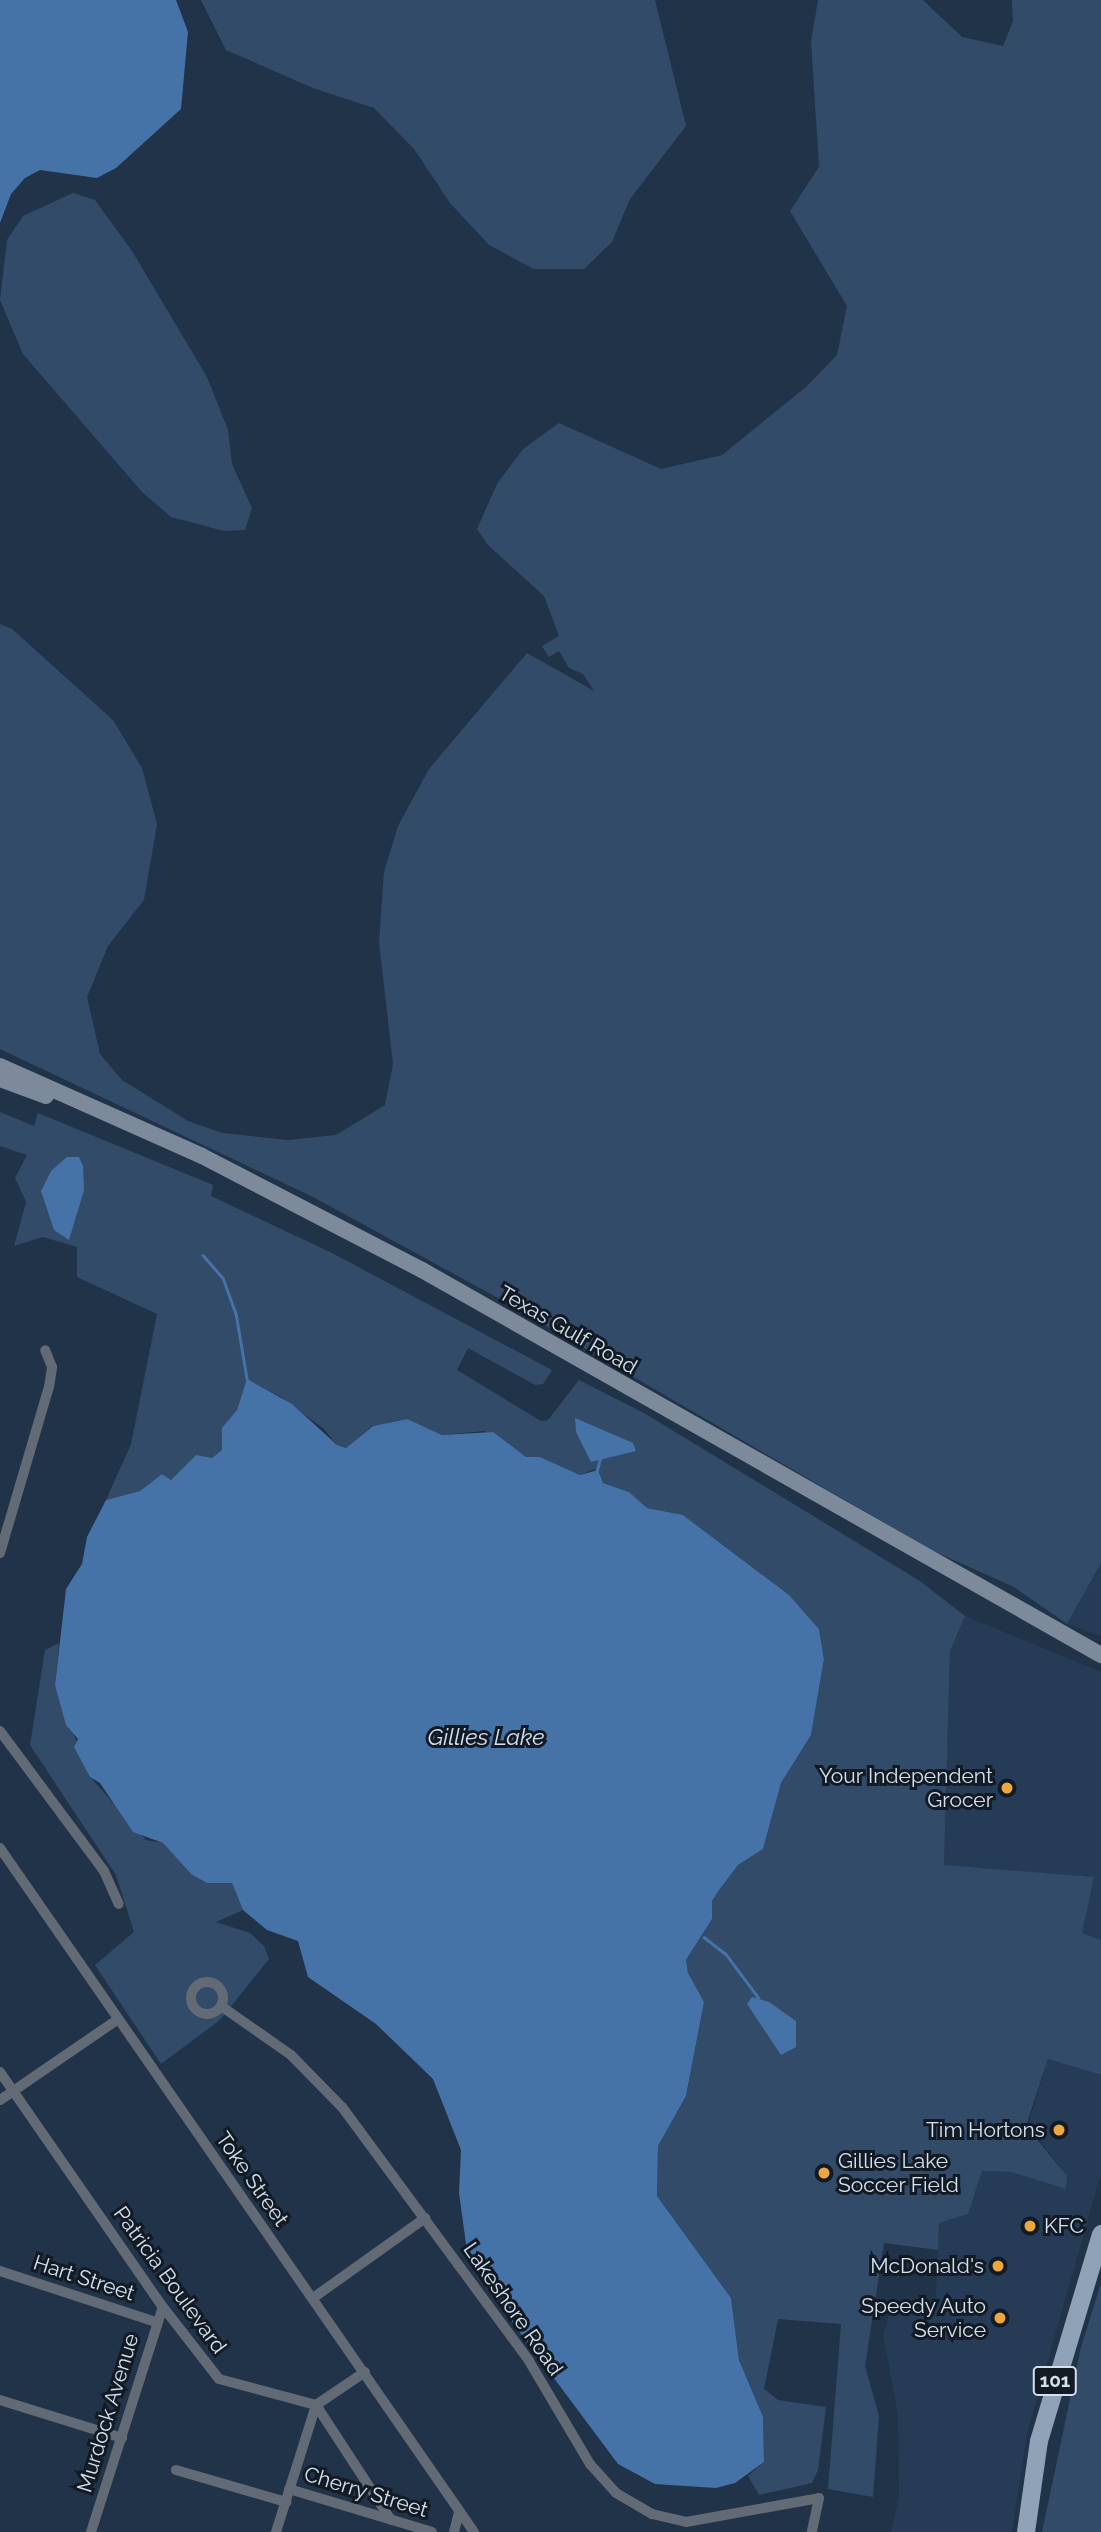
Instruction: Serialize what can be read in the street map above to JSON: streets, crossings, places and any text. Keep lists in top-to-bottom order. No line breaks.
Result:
{"streets":{"main road":["Texas Gulf Road","101"],"street":["Toke Street","Hart Street","Patricia Boulevard","Lakeshore Road","Murdock Avenue","Cherry Street"]},"crossings":[["Hart Street","Murdock Avenue"],["Patricia Boulevard","Murdock Avenue"]],"water":["Gillies Lake"],"places":["Your Independent Grocer","Tim Hortons","Gillies Lake Soccer Field","KFC","McDonald's","Speedy Auto Service"]}
